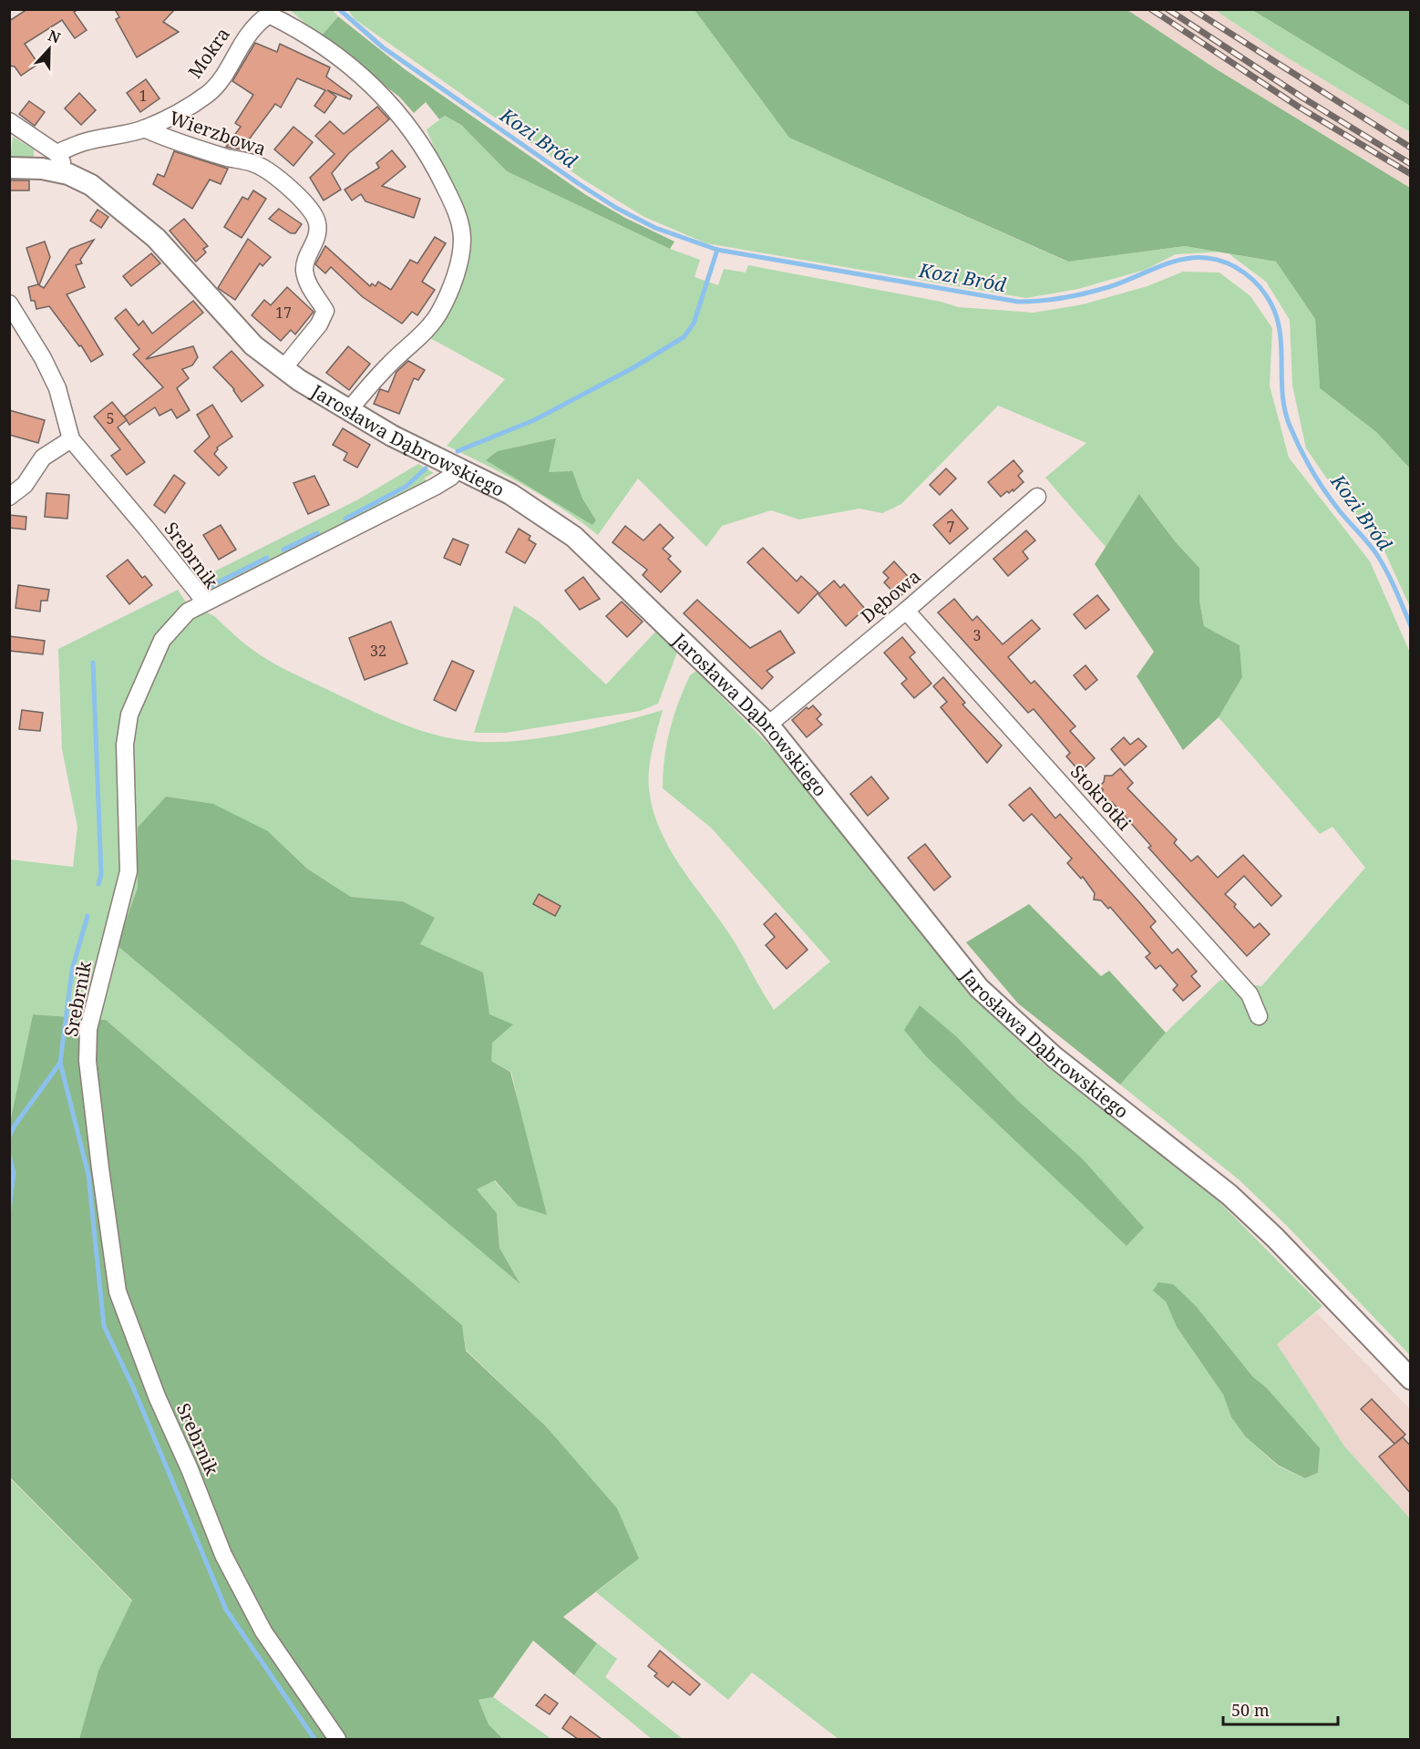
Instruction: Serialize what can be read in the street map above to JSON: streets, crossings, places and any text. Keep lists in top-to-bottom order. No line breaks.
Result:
{"streets":{"street":["Mokra","Wierzbowa","Jarosława Dąbrowskiego","Srebrnik","Dębowa","Stokrotki"]},"crossings":[["Mokra","Wierzbowa"],["Mokra","Jarosława Dąbrowskiego"],["Wierzbowa","Jarosława Dąbrowskiego"],["Jarosława Dąbrowskiego","Dębowa"],["Dębowa","Stokrotki"]],"water":["Kozi Bród"],"house_numbers":["1","17","5","7","3","32"],"scale_bar":"50 m","north":"top"}
